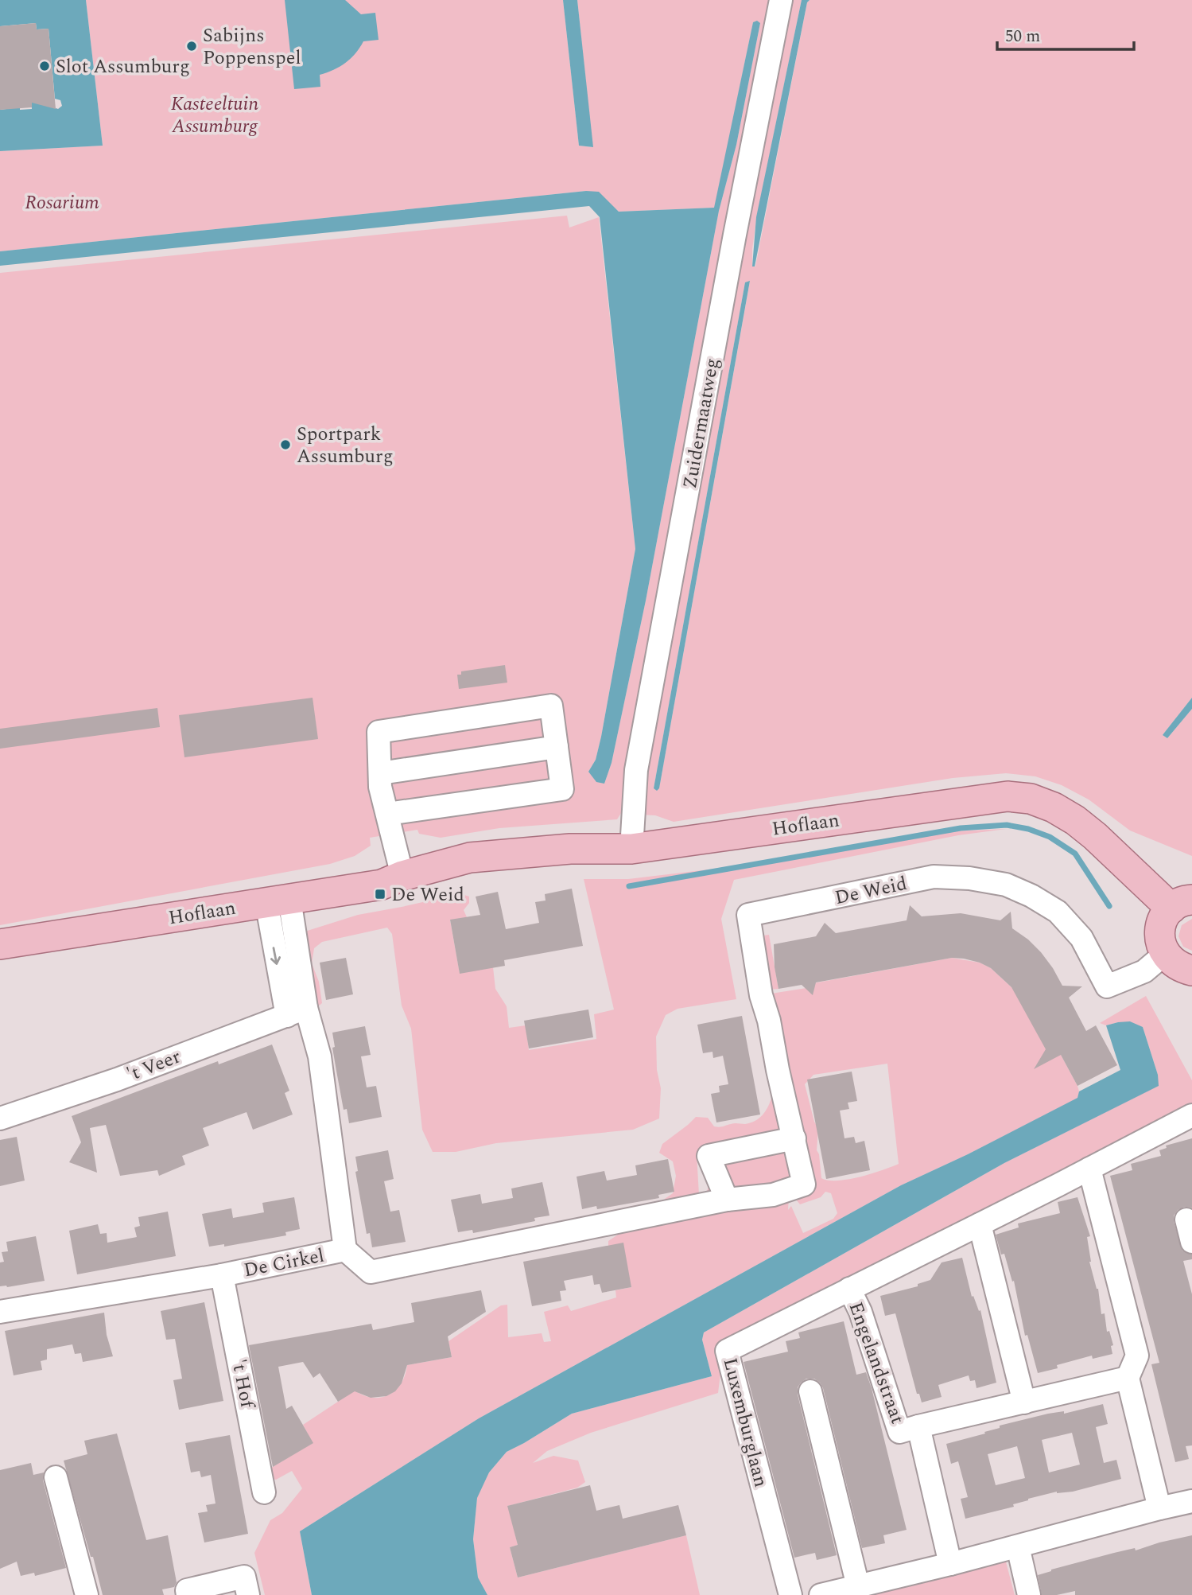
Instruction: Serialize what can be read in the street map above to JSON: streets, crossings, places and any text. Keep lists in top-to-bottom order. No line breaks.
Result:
{"streets":{"main road":["Hoflaan"],"street":["Zuidermaatweg","De Weid","'t Veer","De Cirkel","Engelandstraat","'t Hof","Luxemburglaan"]},"crossings":[["Zuidermaatweg","Hoflaan"],["De Weid","De Cirkel"],["De Cirkel","'t Hof"],["Engelandstraat","Luxemburglaan"]],"parks":["Kasteeltuin Assumburg","Rosarium"],"places":{"other":["Sabijns Poppenspel","Slot Assumburg","Sportpark Assumburg"],"transit":["De Weid"]},"scale_bar":"50 m"}
